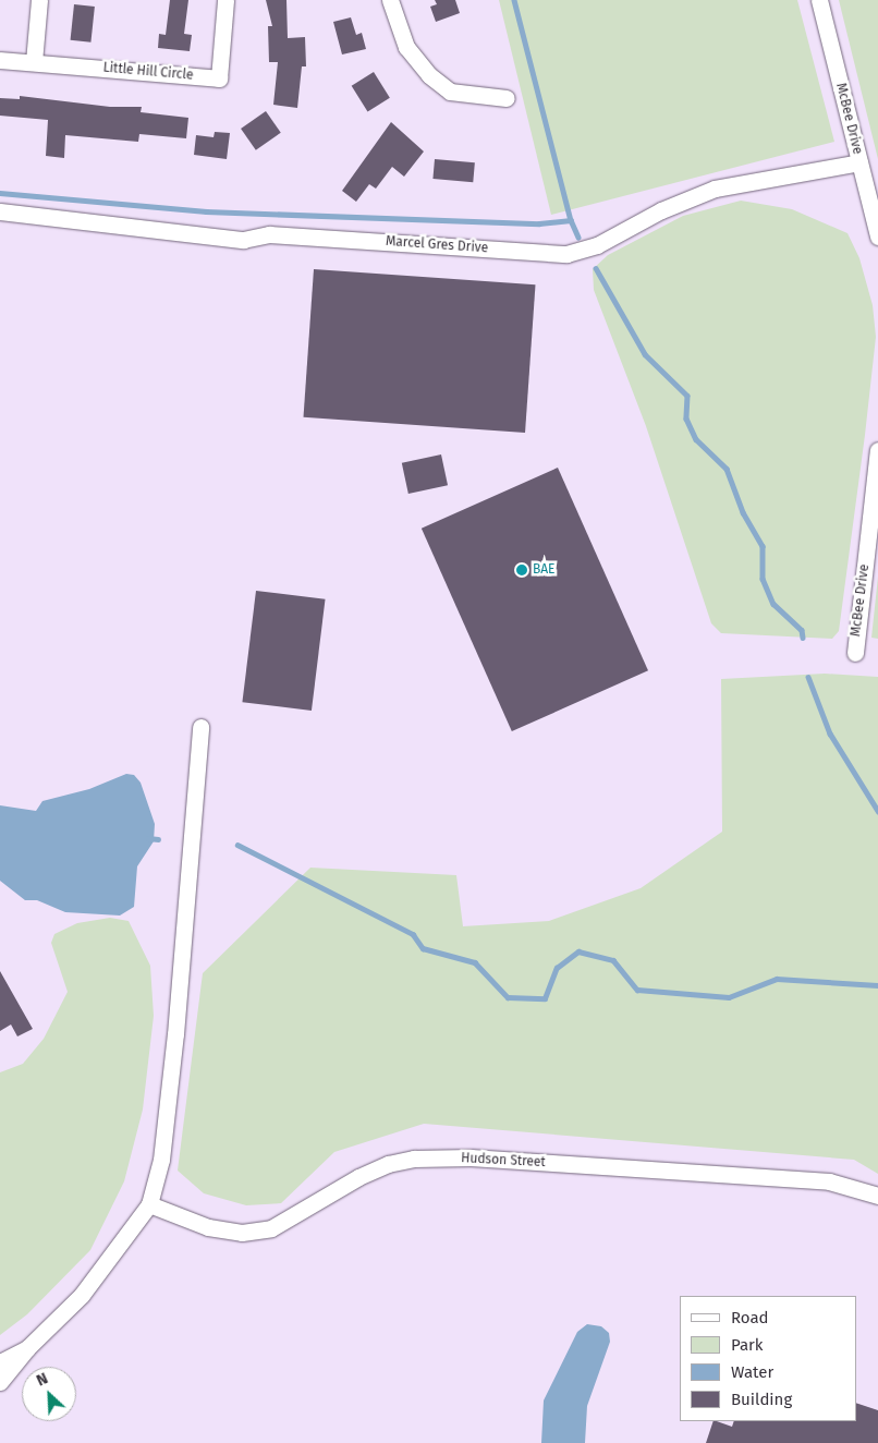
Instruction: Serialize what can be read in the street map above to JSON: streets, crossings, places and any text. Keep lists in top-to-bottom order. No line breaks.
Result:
{"streets":{"street":["Little Hill Circle","McBee Drive","Marcel Gres Drive","Hudson Street"]},"crossings":[["McBee Drive","Marcel Gres Drive"]],"places":["BAE"],"legend":["Road","Park","Water","Building"],"north":"top left"}
